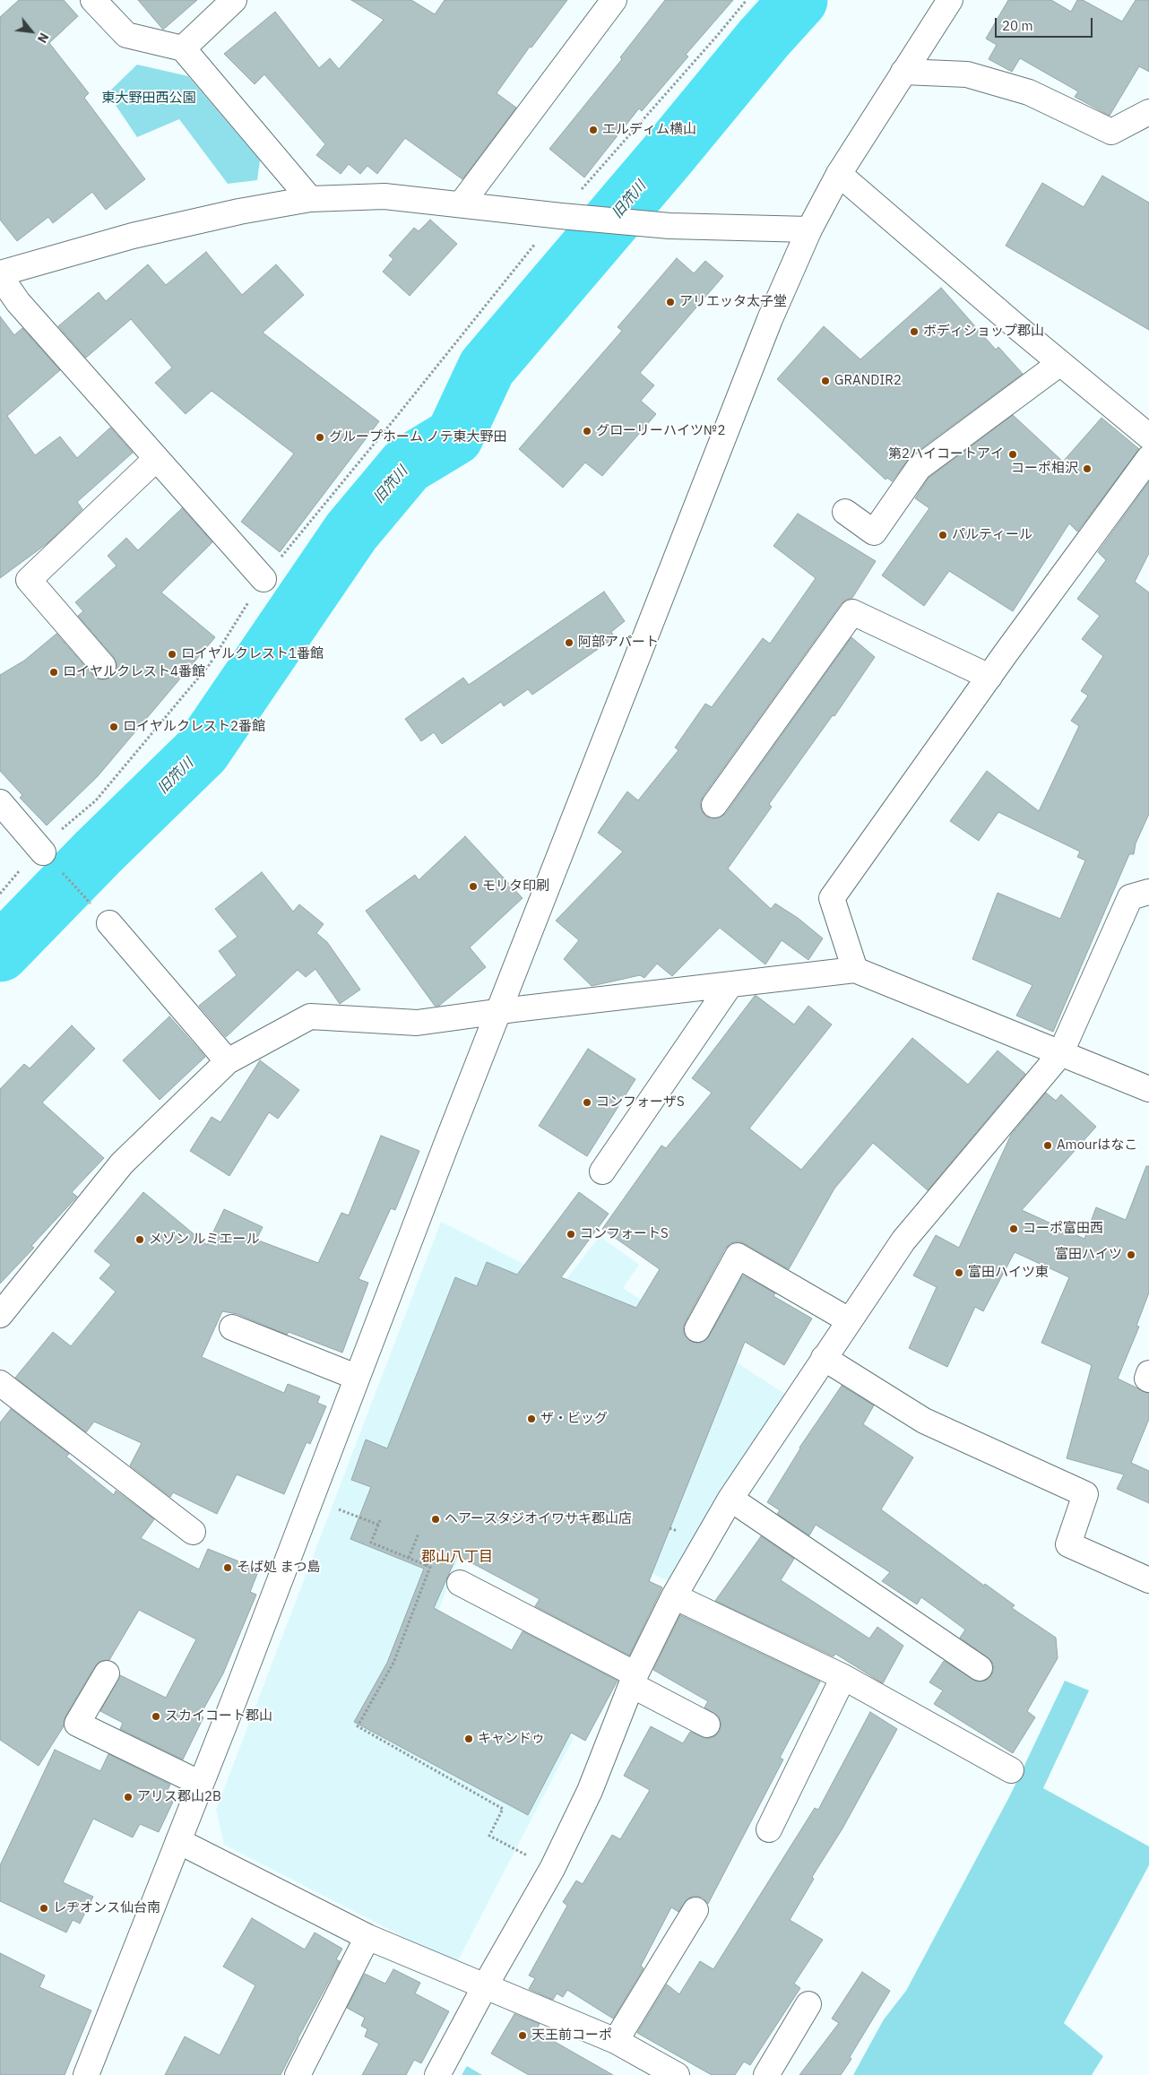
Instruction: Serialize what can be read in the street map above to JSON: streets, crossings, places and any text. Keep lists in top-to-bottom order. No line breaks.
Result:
{"districts":["郡山八丁目"],"water":["旧笊川"],"parks":["東大野田西公園"],"places":["エルディム横山","アリエッタ太子堂","ボディショップ郡山","GRANDIR2","グローリーハイツ№2","グループホーム ノテ東大野田","第2ハイコートアイ","コーポ相沢","パルティール","阿部アパート","ロイヤルクレスト1番館","ロイヤルクレスト4番館","ロイヤルクレスト2番館","モリタ印刷","コンフォーザS","Amourはなこ","コーポ富田西","コンフォートS","メゾン ルミエール","富田ハイツ","富田ハイツ東","ザ・ビッグ","ヘアースタジオイワサキ郡山店","そば処 まつ島","スカイコート郡山","キャンドゥ","アリス郡山2B","レヂオンス仙台南","天王前コーポ"],"scale_bar":"20 m","north":"bottom right"}
